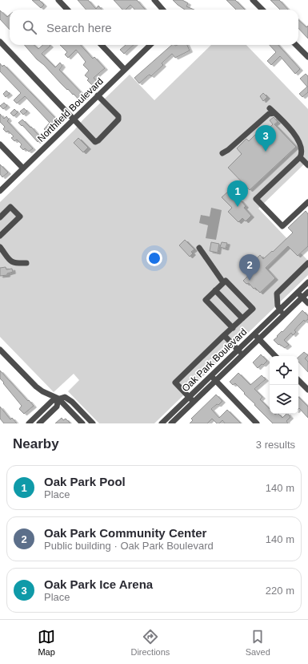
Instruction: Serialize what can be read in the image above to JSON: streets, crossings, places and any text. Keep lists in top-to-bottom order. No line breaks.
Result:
{"streets":{"street":["Northfield Boulevard","Oak Park Boulevard"]},"page":{"search":"Search here","pins":["3","1","2"],"heading":["Nearby","3 results"],"list":[{"mark":"1","name":"Oak Park Pool","note":"Place","value":"140 m"},{"mark":"2","name":"Oak Park Community Center","note":"Public building · Oak Park Boulevard","value":"140 m"},{"mark":"3","name":"Oak Park Ice Arena","note":"Place","value":"220 m"}],"nav":["Map","Directions","Saved"]}}
